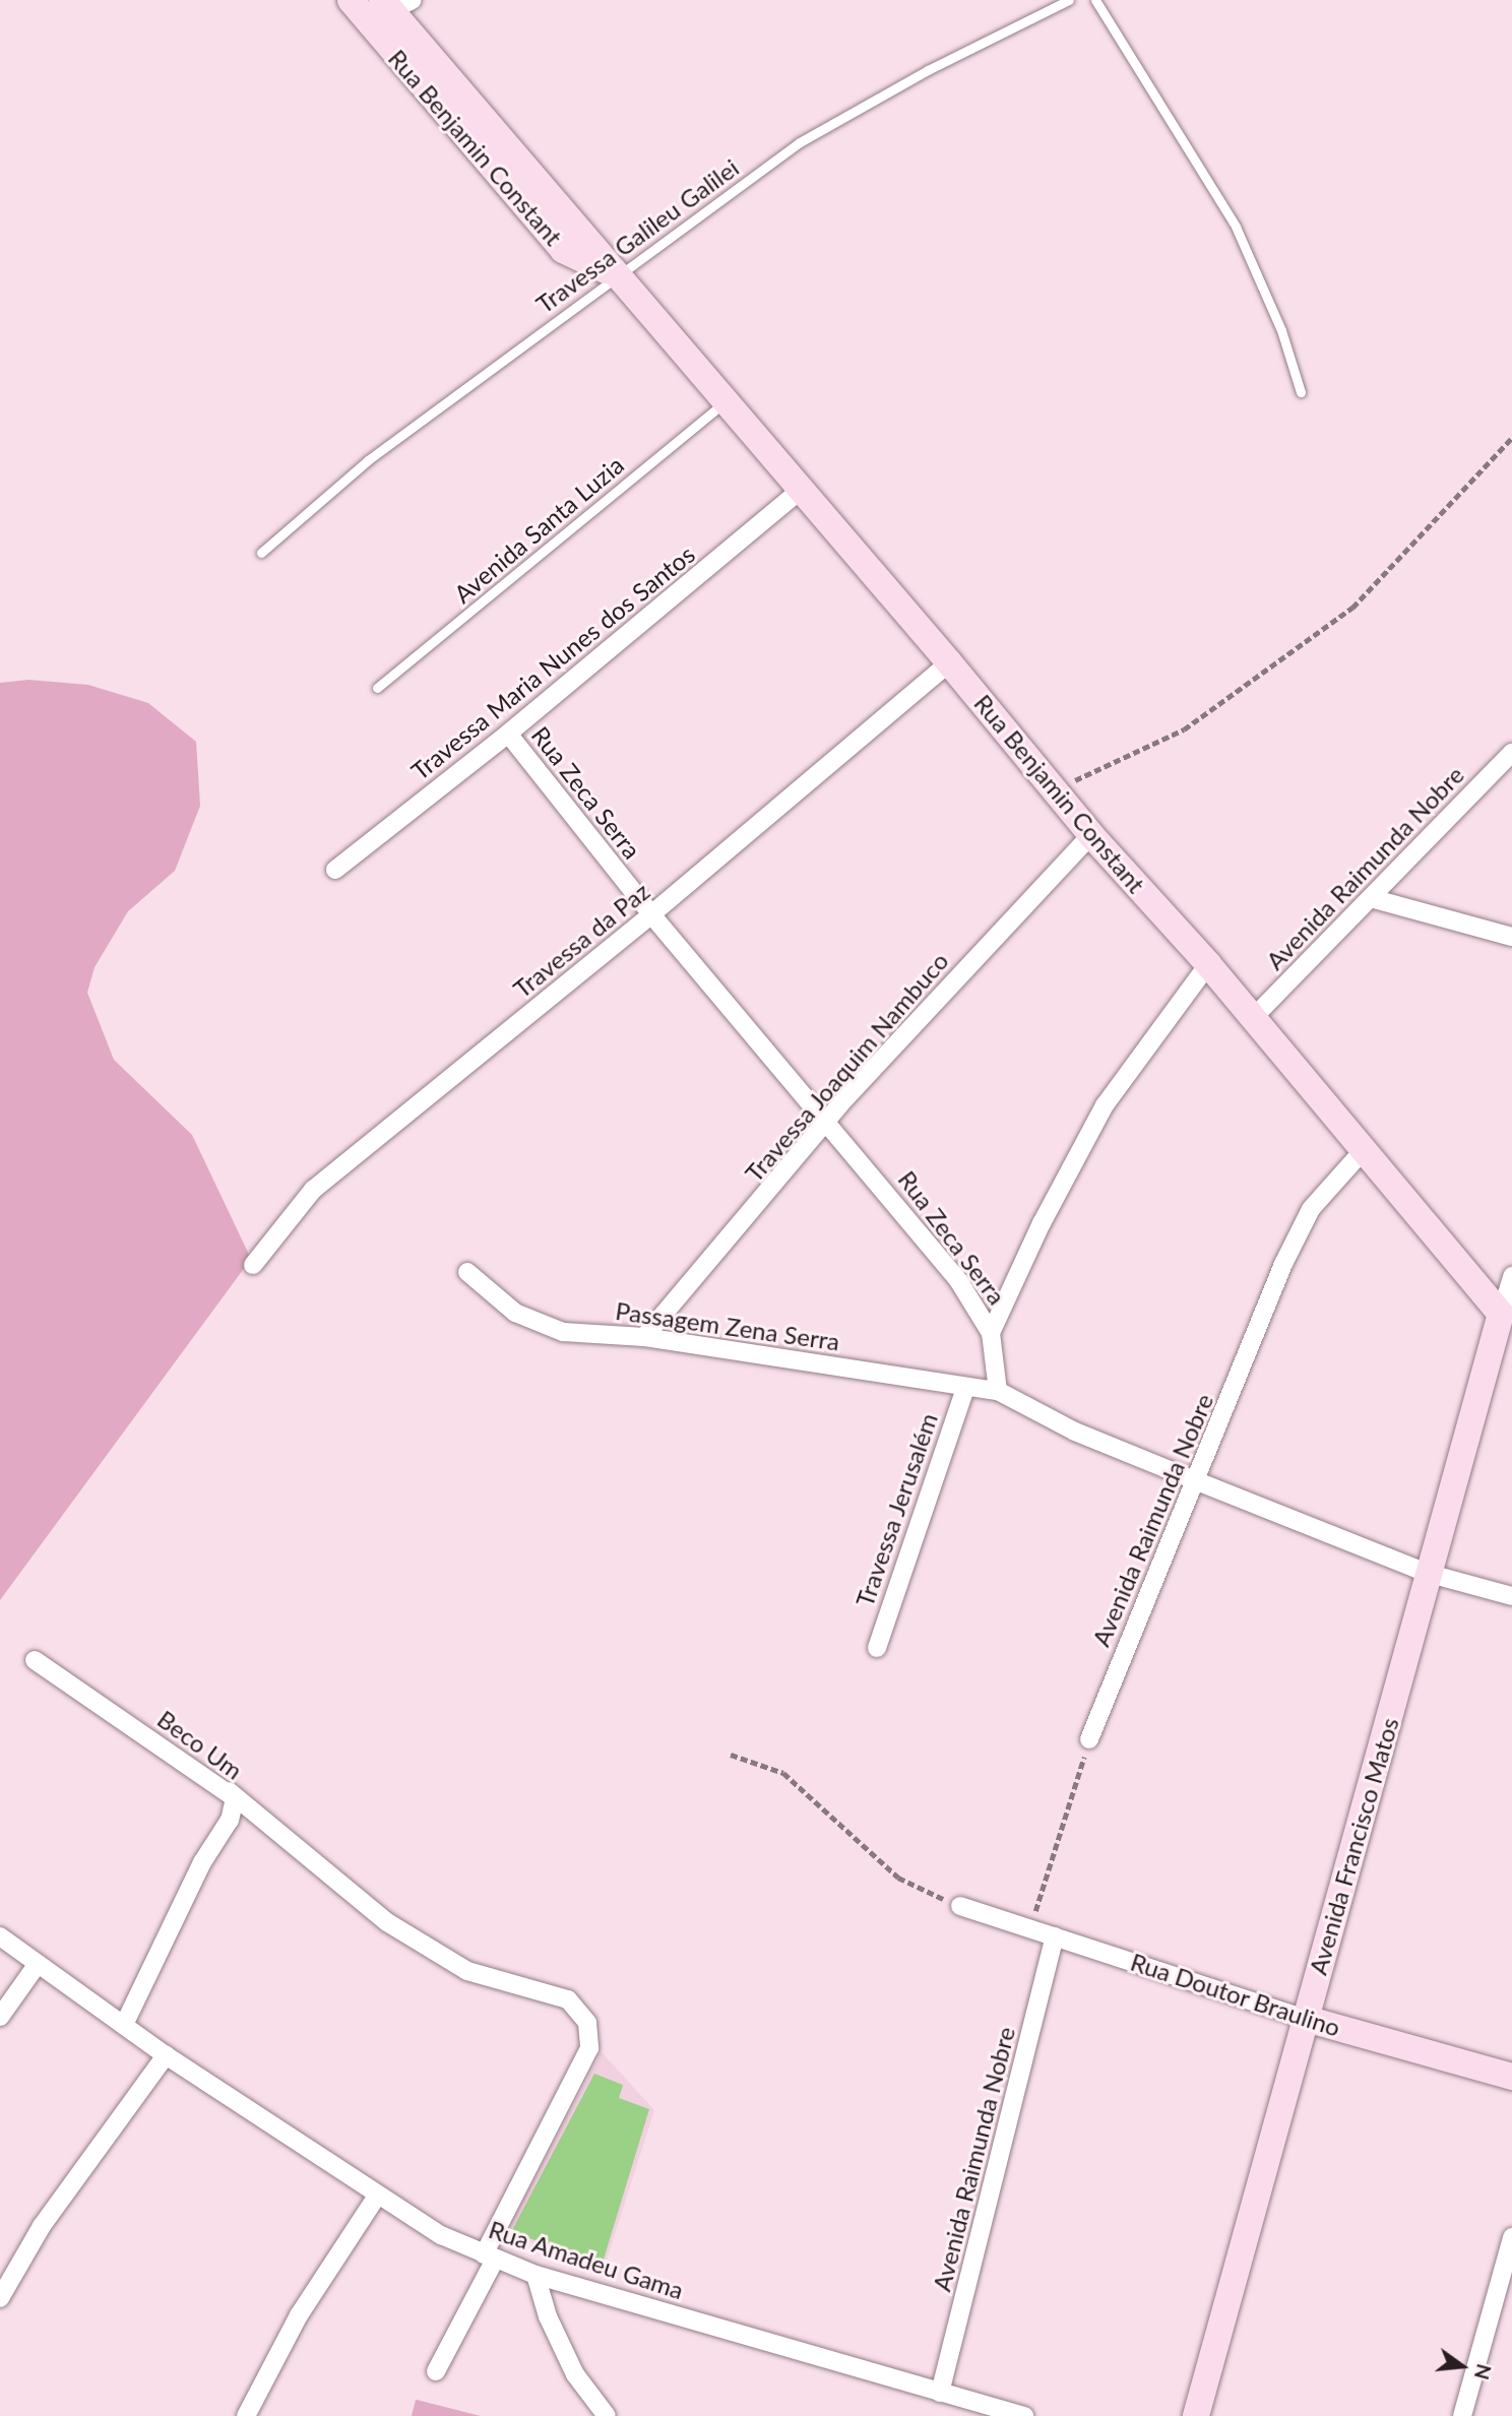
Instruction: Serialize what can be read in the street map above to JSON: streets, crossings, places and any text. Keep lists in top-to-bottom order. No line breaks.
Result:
{"streets":{"street":["Rua Benjamin Constant","Travessa Maria Nunes dos Santos","Rua Zeca Serra","Avenida Raimunda Nobre","Travessa da Paz","Travessa Joaquim Nambuco","Passagem Zena Serra","Travessa Jerusalém","Beco Um","Avenida Francisco Matos","Rua Doutor Braulino","Rua Amadeu Gama"],"lane":["Travessa Galileu Galilei","Avenida Santa Luzia"]},"crossings":[["Rua Benjamin Constant","Travessa Galileu Galilei"],["Rua Benjamin Constant","Avenida Santa Luzia"],["Rua Benjamin Constant","Travessa Maria Nunes dos Santos"],["Rua Benjamin Constant","Avenida Raimunda Nobre"],["Rua Benjamin Constant","Travessa da Paz"],["Rua Benjamin Constant","Travessa Joaquim Nambuco"],["Rua Benjamin Constant","Avenida Francisco Matos"],["Travessa Maria Nunes dos Santos","Rua Zeca Serra"],["Rua Zeca Serra","Travessa da Paz"],["Rua Zeca Serra","Travessa Joaquim Nambuco"],["Rua Zeca Serra","Passagem Zena Serra"],["Avenida Raimunda Nobre","Rua Doutor Braulino"],["Avenida Raimunda Nobre","Rua Amadeu Gama"],["Travessa Joaquim Nambuco","Passagem Zena Serra"],["Passagem Zena Serra","Travessa Jerusalém"],["Beco Um","Rua Amadeu Gama"],["Avenida Francisco Matos","Rua Doutor Braulino"]],"north":"right"}
